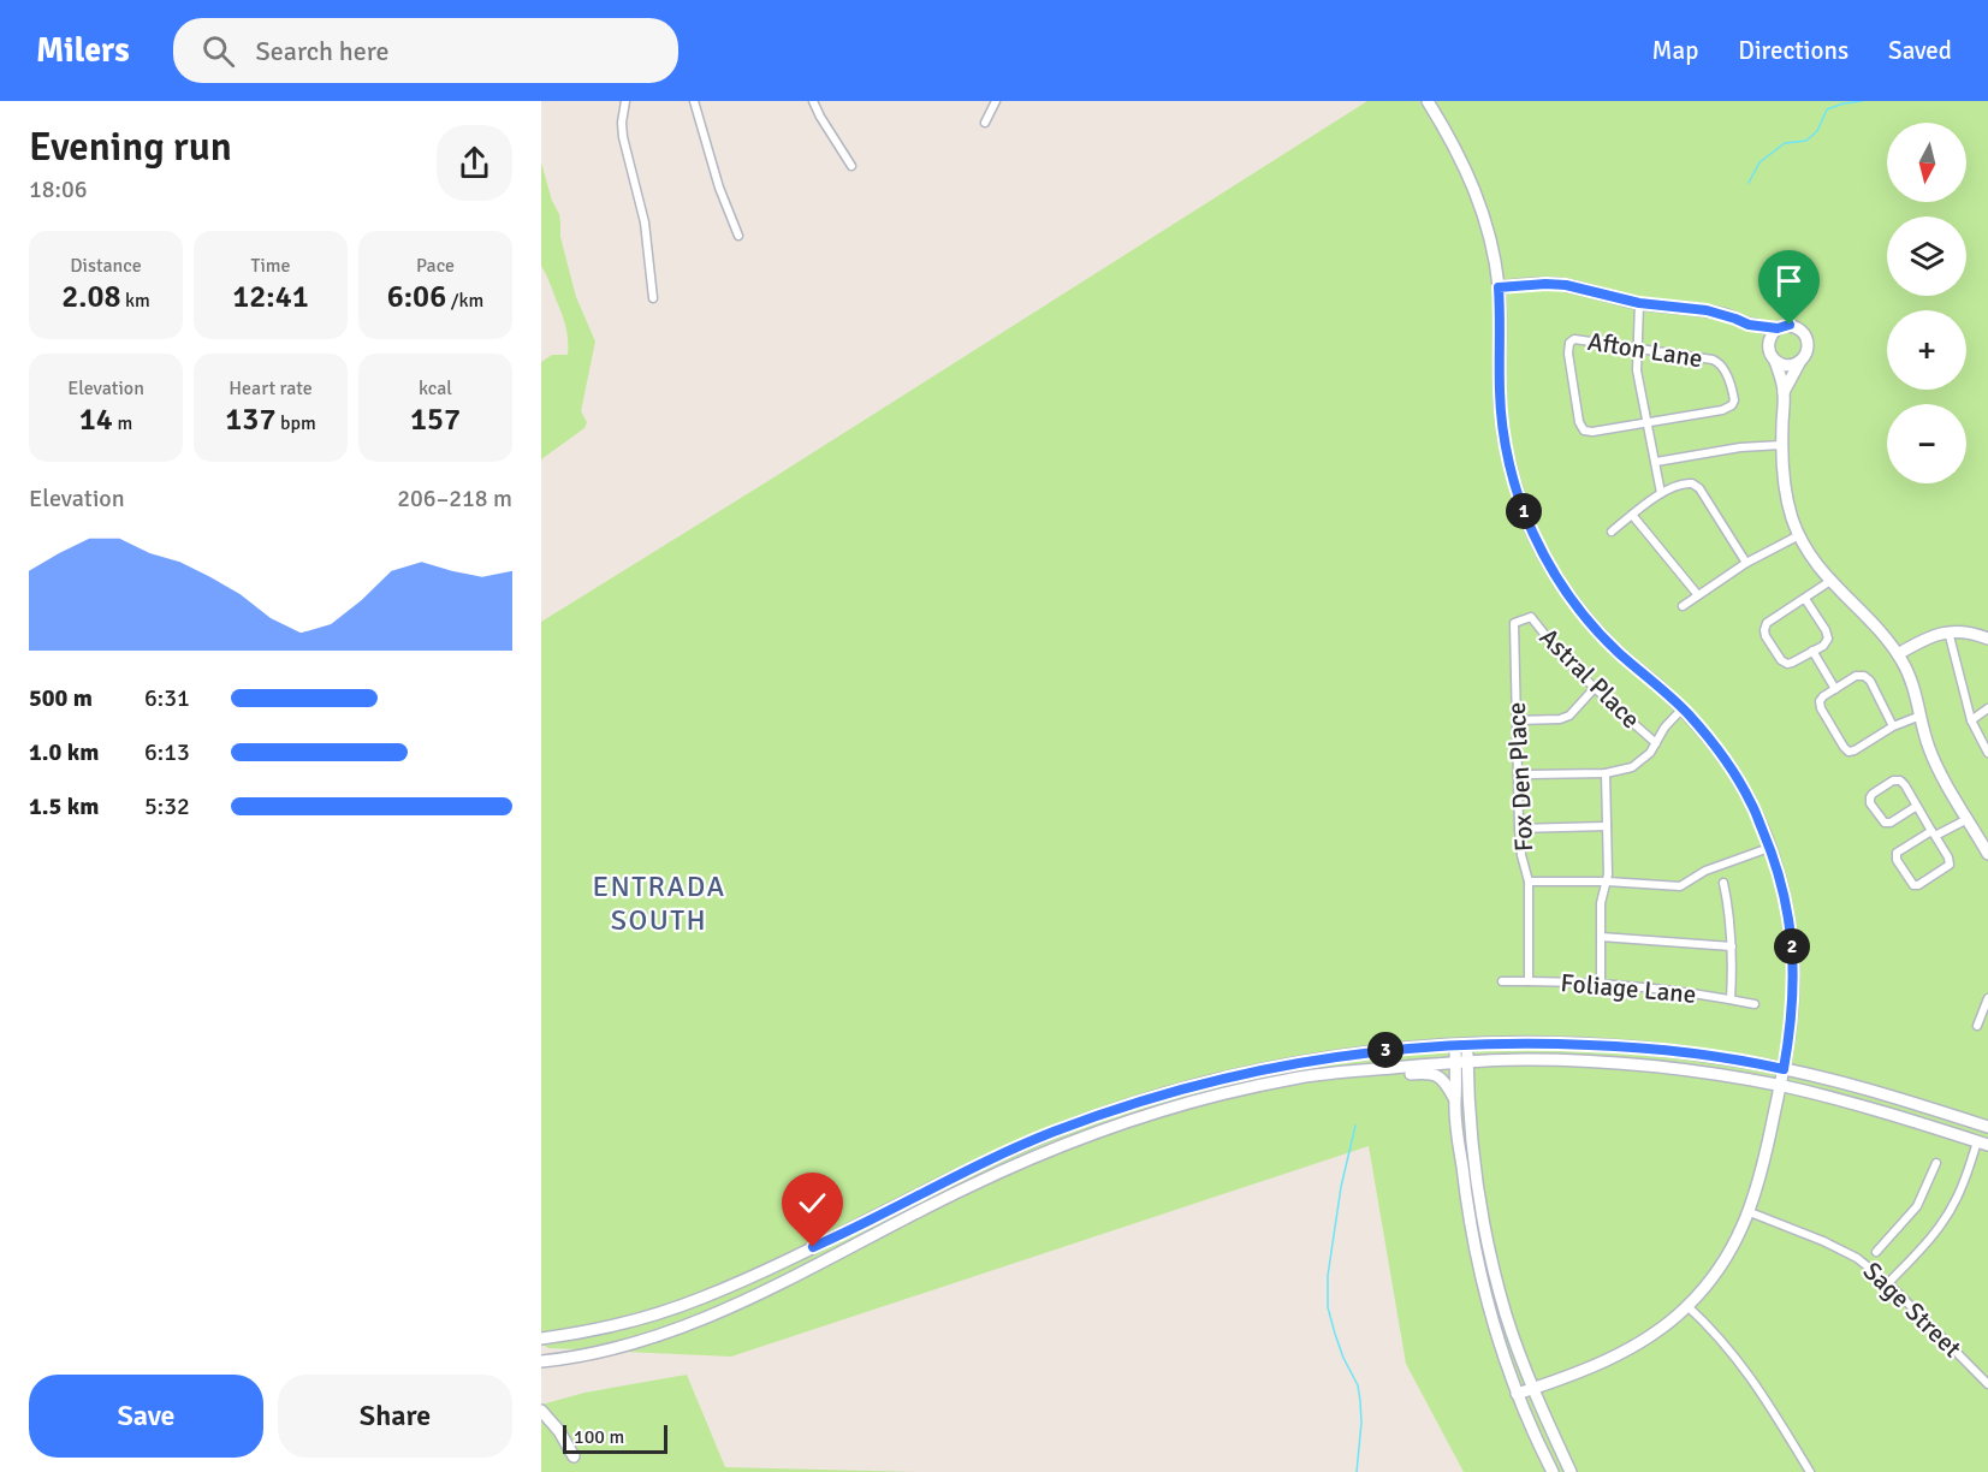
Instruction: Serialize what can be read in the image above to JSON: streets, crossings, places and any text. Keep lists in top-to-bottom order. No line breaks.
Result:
{"streets":{"street":["Afton Lane","Astral Place","Fox Den Place","Foliage Lane","Sage Street"]},"crossings":[["Astral Place","Fox Den Place"],["Fox Den Place","Foliage Lane"]],"districts":["ENTRADA SOUTH"],"scale_bar":"100 m","north":"bottom","page":{"header":"Milers","search":"Search here","nav":["Map","Directions","Saved"],"heading":["Evening run","18:06"],"map_buttons":["+","−"],"stats":[["Distance","2.08 km"],["Time","12:41"],["Pace","6:06 /km"],["Elevation","14 m"],["Heart rate","137 bpm"],["kcal","157"]],"chart":["Elevation","206–218 m"],"pins":["1","2","3"],"list":[{"name":"500 m","note":"6:31"},{"name":"1.0 km","note":"6:13"},{"name":"1.5 km","note":"5:32"}],"buttons":["Save","Share"],"scale":"100 m"}}
